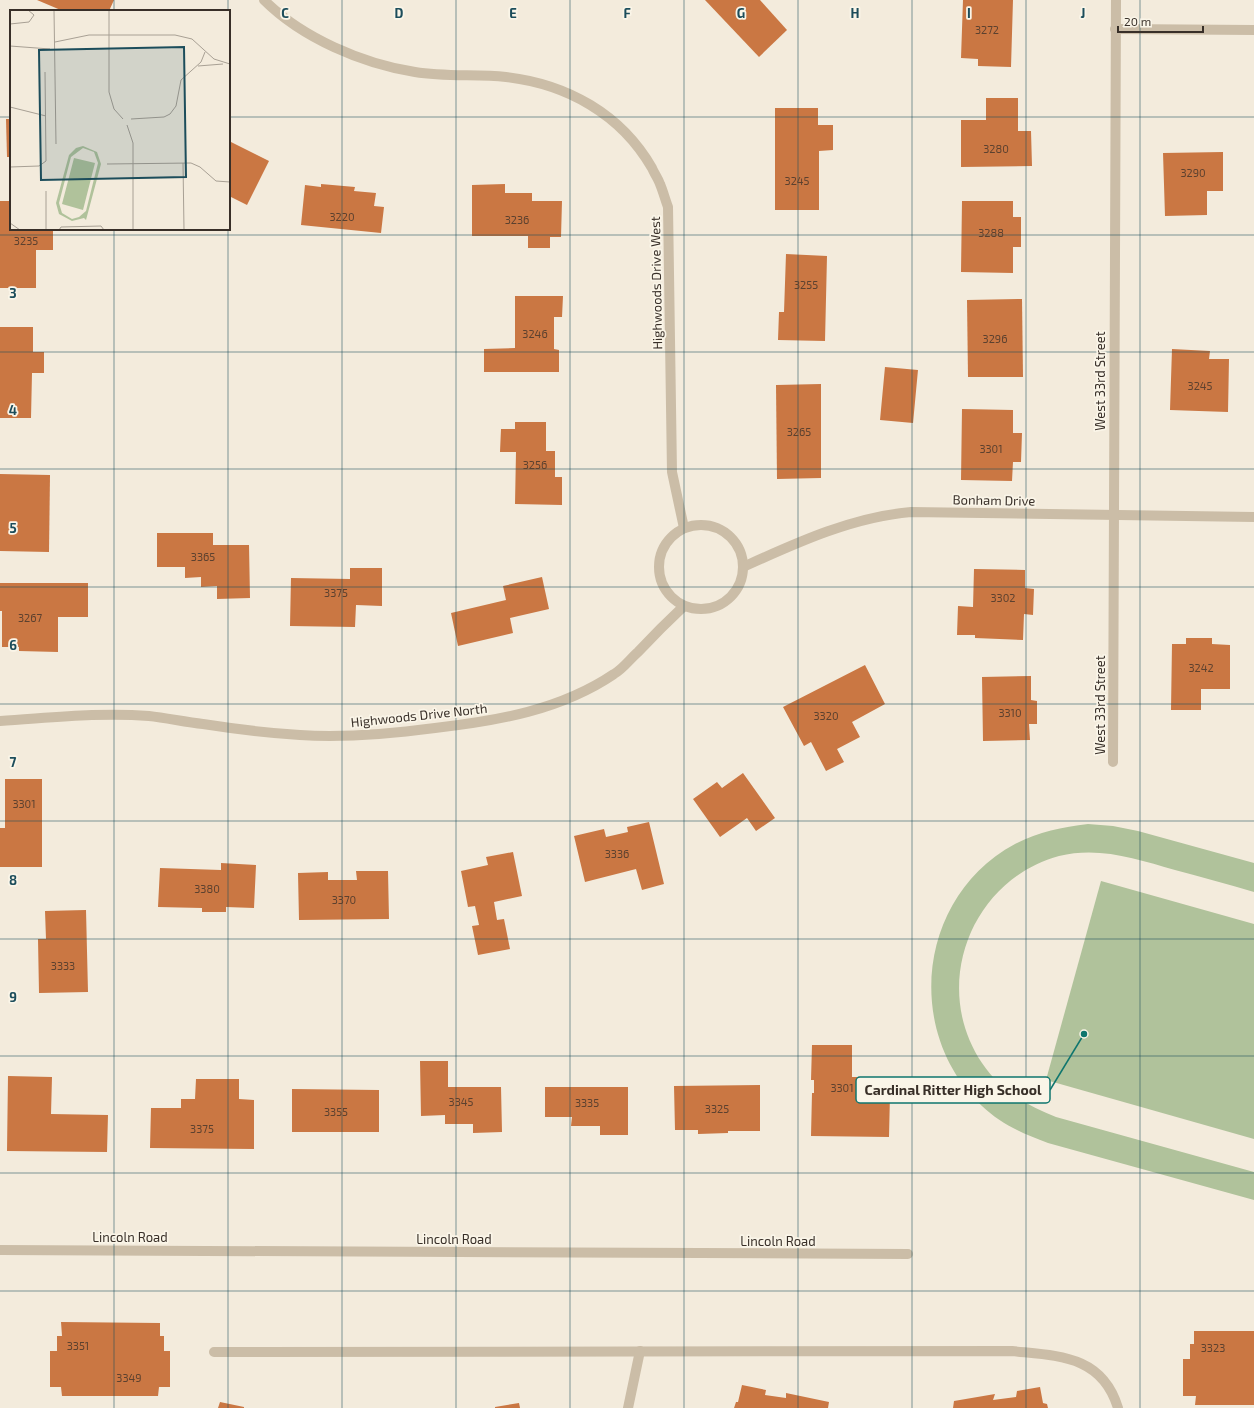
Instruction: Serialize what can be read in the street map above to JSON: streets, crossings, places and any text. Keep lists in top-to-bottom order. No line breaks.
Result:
{"streets":{"street":["Highwoods Drive West","West 33rd Street","Bonham Drive","Highwoods Drive North","Lincoln Road"]},"crossings":[["Highwoods Drive West","Bonham Drive"],["Highwoods Drive West","Highwoods Drive North"],["West 33rd Street","Bonham Drive"],["Bonham Drive","Highwoods Drive North"]],"places":["Cardinal Ritter High School"],"house_numbers":["3272","3280","3290","3245","3220","3236","3288","3235","3255","3246","3296","3245","3265","3301","3256","3365","3375","3302","3267","3242","3310","3320","3301","3336","3380","3370","3333","3301","3345","3335","3325","3355","3375","3351","3323","3349"],"scale_bar":"20 m","grid":{"columns":["C","D","E","F","G","H","I","J"],"rows":["3","4","5","6","7","8","9"]}}
